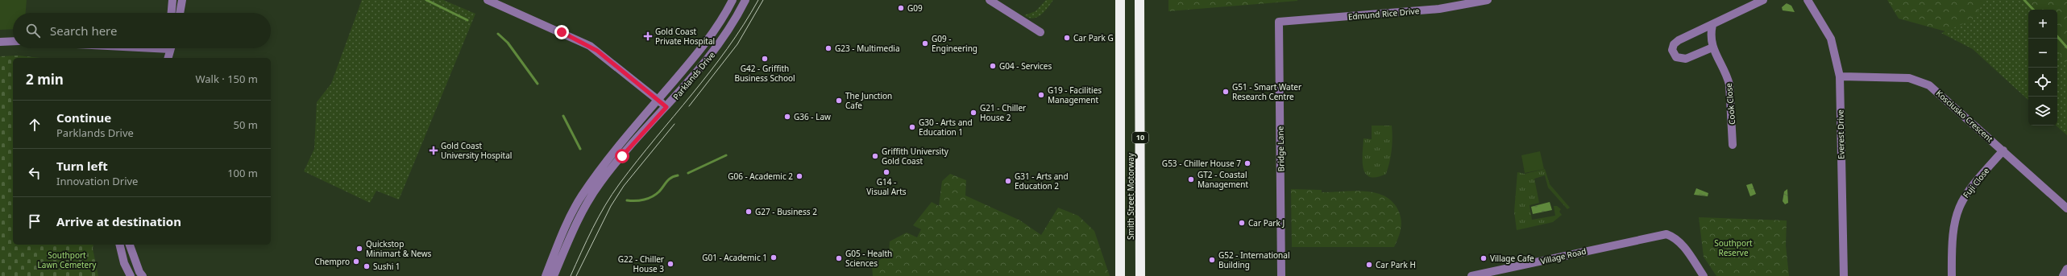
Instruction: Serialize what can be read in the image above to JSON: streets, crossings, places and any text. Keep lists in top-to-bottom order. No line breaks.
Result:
{"streets":{"highway":["10","Smith Street Motorway"],"street":["Edmund Rice Drive","Parklands Drive","Cook Close","Kosciusko Crescent","Everest Drive","Bridge Lane","Fuji Close","Village Road"]},"crossings":[["Edmund Rice Drive","Bridge Lane"],["Kosciusko Crescent","Everest Drive"],["Kosciusko Crescent","Fuji Close"]],"parks":["Southport Reserve","Southport Lawn Cemetery"],"places":{"other":["G09","Car Park G","G09 - Engineering","G23 - Multimedia","G42 - Griffith Business School","G04 - Services","G51 - Smart Water Research Centre","G19 - Facilities Management","The Junction Cafe","G21 - Chiller House 2","G36 - Law","G30 - Arts and Education 1","Griffith University Gold Coast","G53 - Chiller House 7","G14 - Visual Arts","G06 - Academic 2","GT2 - Coastal Management","G31 - Arts and Education 2","G27 - Business 2","Car Park J","Quickstop Minimart & News","G01 - Academic 1","G05 - Health Sciences","Village Cafe","G52 - International Building","Chempro","G22 - Chiller House 3","Car Park H","Sushi 1"],"health":["Gold Coast Private Hospital","Gold Coast University Hospital"]},"page":{"map_buttons":["+","−"],"search":"Search here","heading":["2 min","Walk · 150 m"],"list":[["Continue","Parklands Drive","50 m"],["Turn left","Innovation Drive","100 m"],"Arrive at destination"]}}
